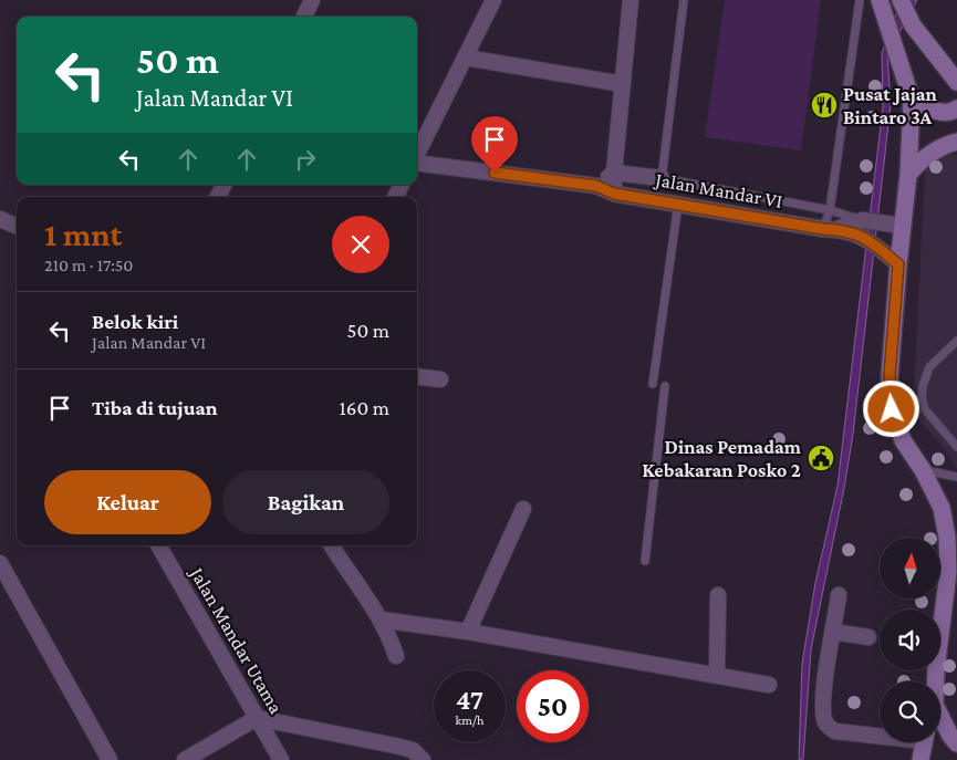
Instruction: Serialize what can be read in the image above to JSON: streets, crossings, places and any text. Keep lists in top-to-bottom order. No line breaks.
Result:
{"streets":{"street":["Jalan Mandar VI","Jalan Mandar Utama"]},"places":{"restaurant":["Pusat Jajan Bintaro 3A"],"public building":["Dinas Pemadam Kebakaran Posko 2"]},"north":"top","page":{"turn":["50 m","Jalan Mandar VI"],"heading":["1 mnt","210 m · 17:50"],"list":[{"name":"Belok kiri","note":"Jalan Mandar VI","value":"50 m"},{"name":"Tiba di tujuan","value":"160 m"}],"buttons":["Keluar","Bagikan"],"speed":"47 km/h","limit":"50"}}
